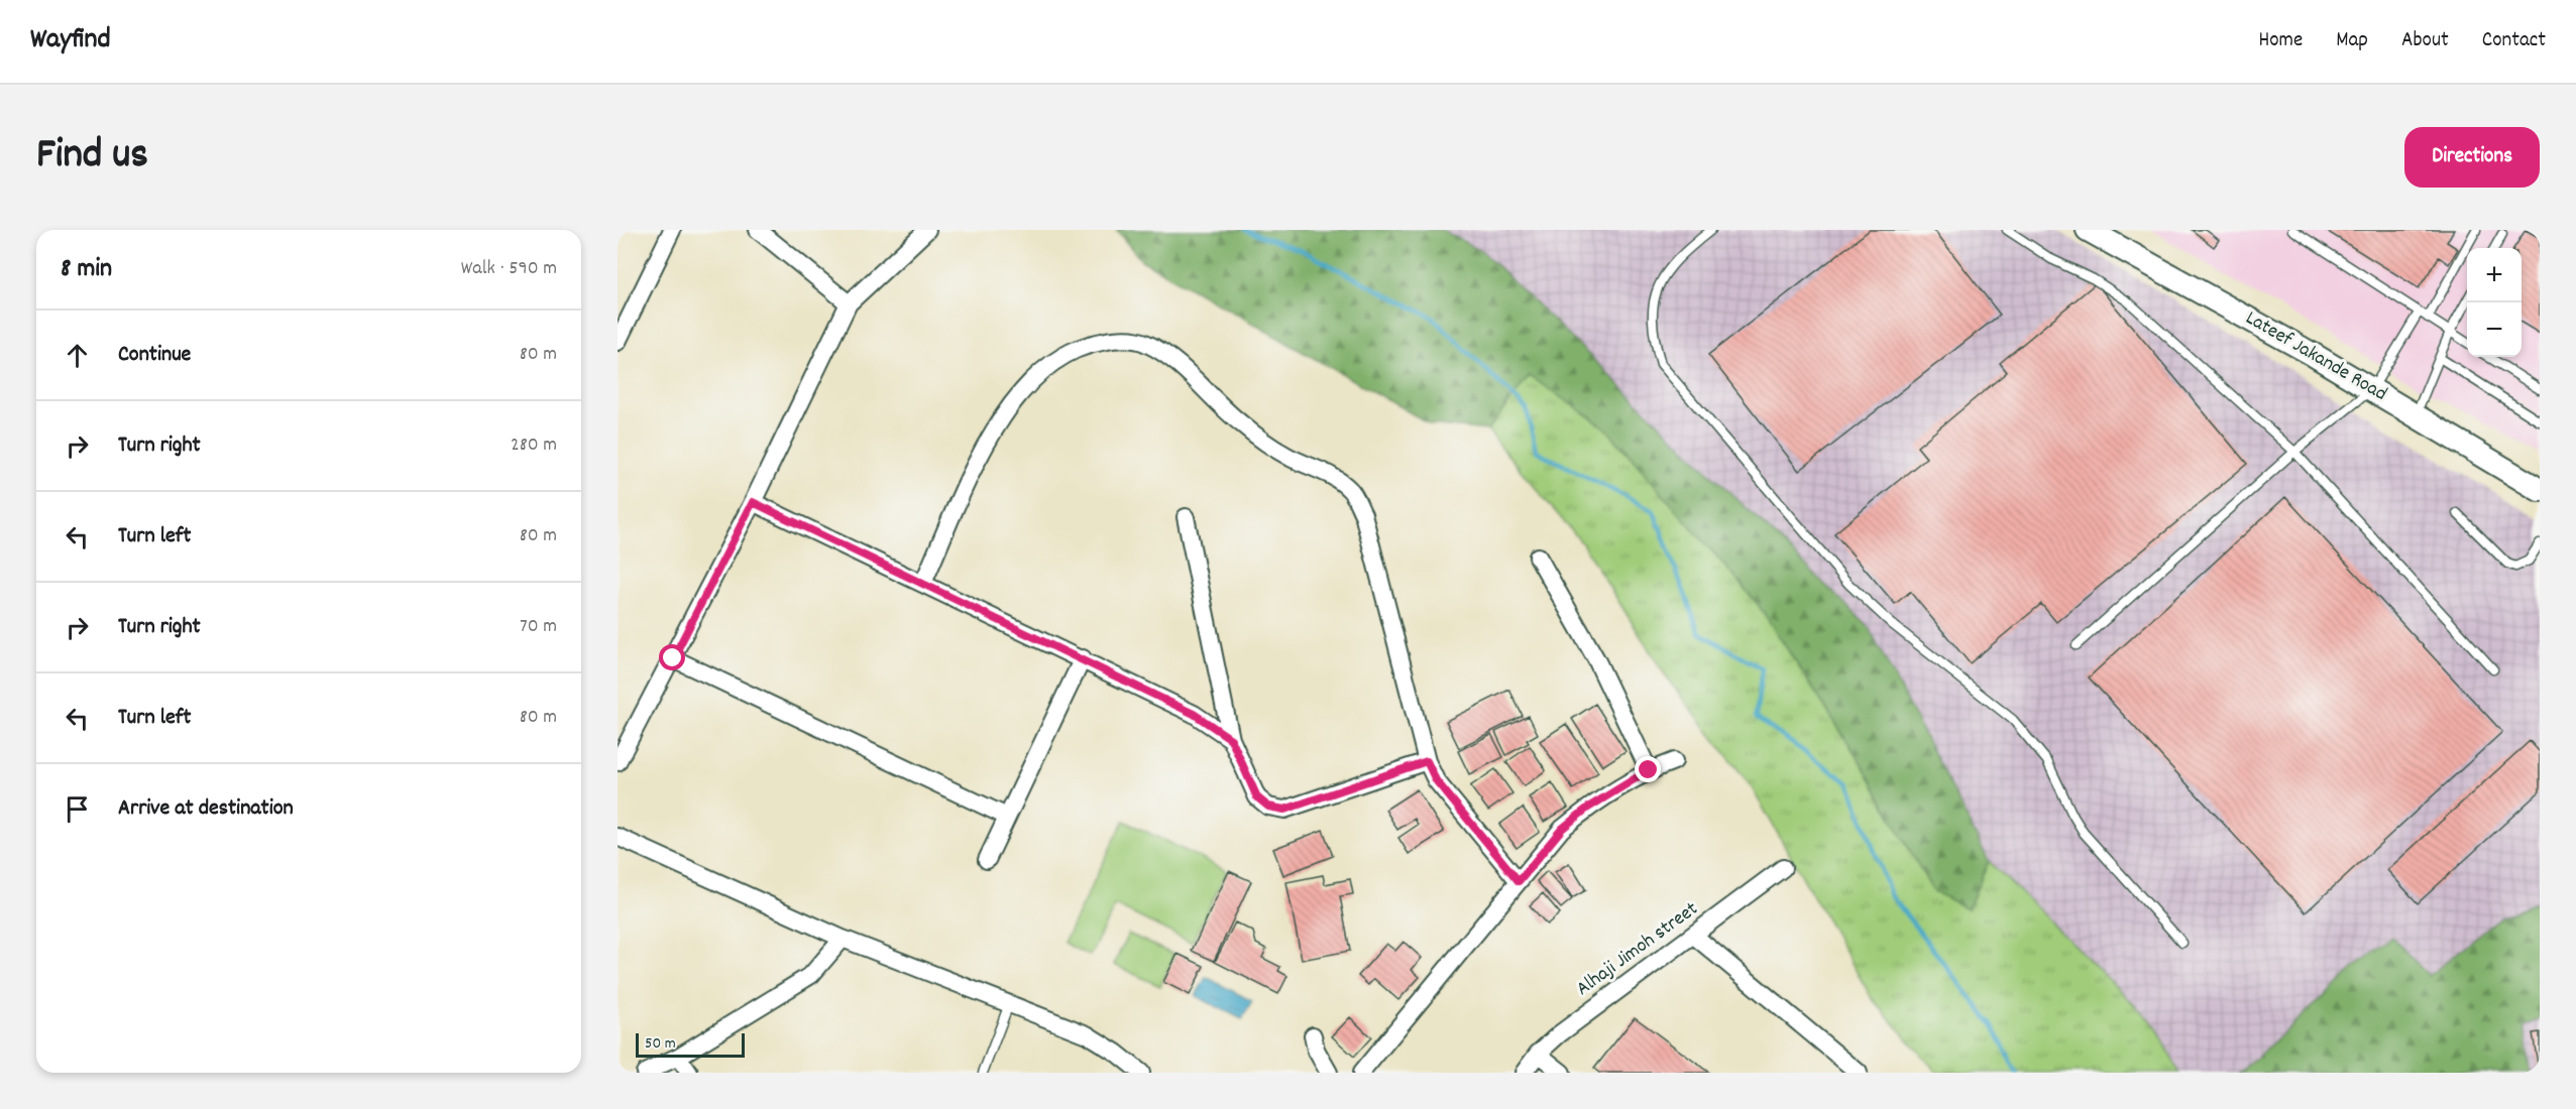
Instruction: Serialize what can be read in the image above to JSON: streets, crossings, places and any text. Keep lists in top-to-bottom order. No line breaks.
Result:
{"streets":{"main road":["Lateef Jakande Road"],"street":["Alhaji Jimoh street"]},"scale_bar":"50 m","page":{"header":"Wayfind","nav":["Home","Map","About","Contact"],"title":"Find us","buttons":"Directions","heading":["8 min","Walk · 590 m"],"map_buttons":["+","−"],"list":[["Continue","80 m"],["Turn right","280 m"],["Turn left","80 m"],["Turn right","70 m"],["Turn left","80 m"],"Arrive at destination"],"scale":"50 m"}}
